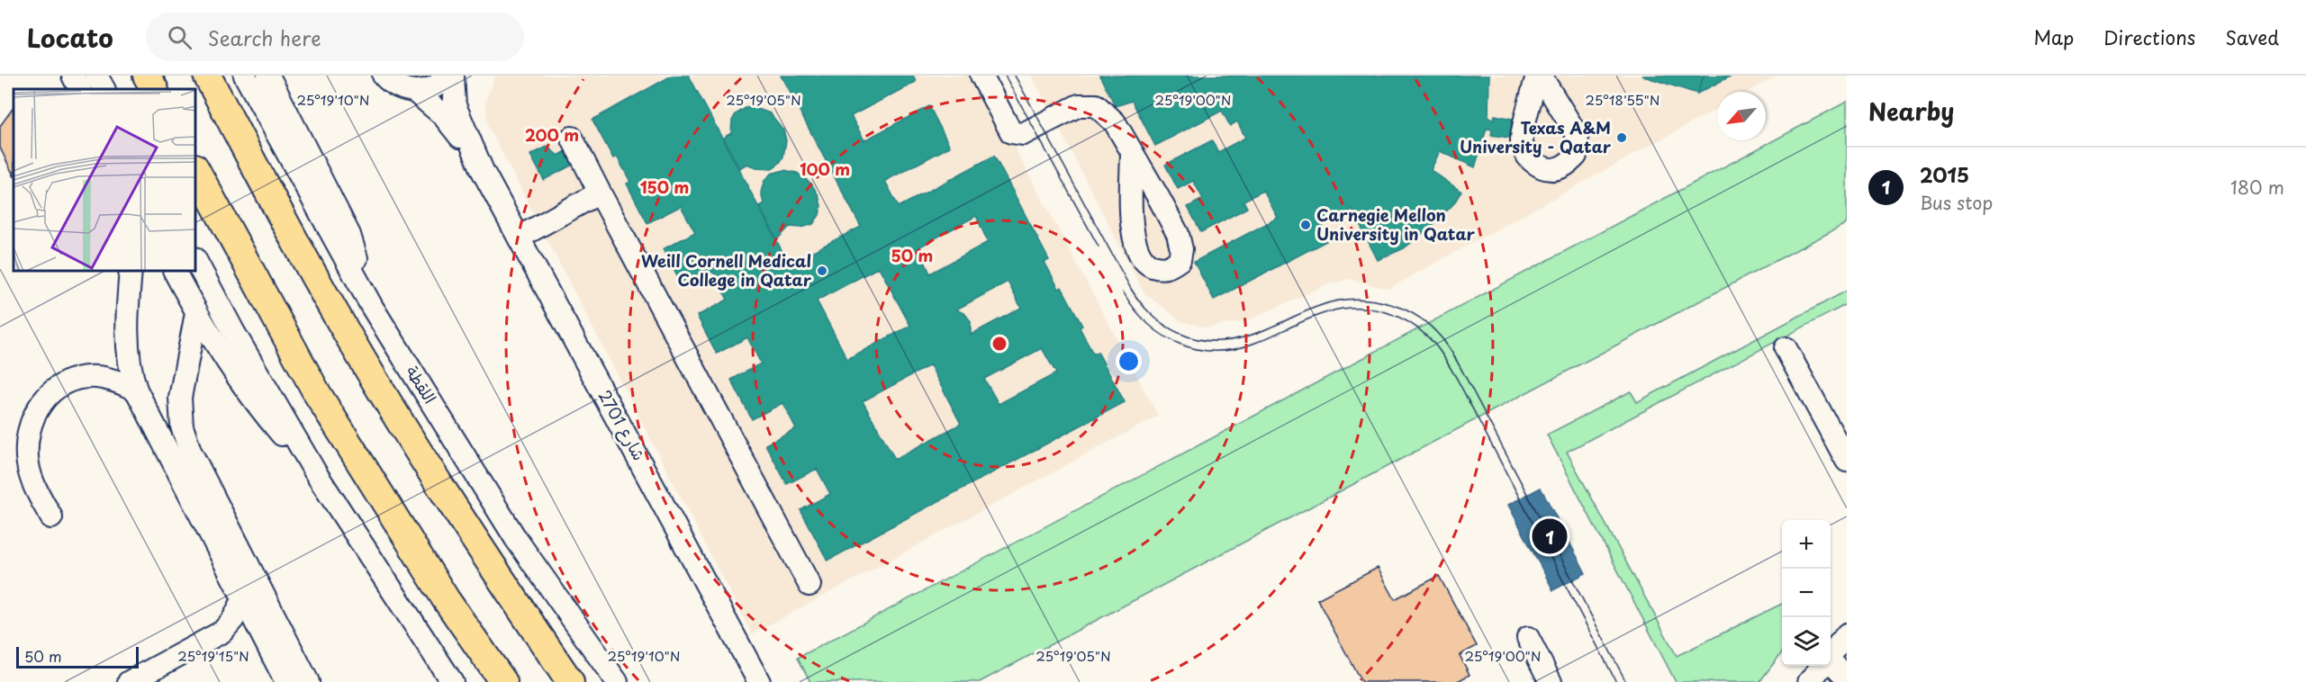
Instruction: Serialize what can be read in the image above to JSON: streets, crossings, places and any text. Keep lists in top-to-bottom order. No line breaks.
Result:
{"streets":{"street":["اللقطة","شارع 2701"]},"places":["Texas A&M University - Qatar","Carnegie Mellon University in Qatar","Weill Cornell Medical College in Qatar"],"scale_bar":"50 m","north":"bottom left","page":{"header":"Locato","search":"Search here","nav":["Map","Directions","Saved"],"heading":"Nearby","list":[{"mark":"1","name":"2015","note":"Bus stop","value":"180 m"}],"pins":"1","map_buttons":["+","−"],"scale":"50 m"},"coordinates":["25°19'10\"N","25°19'05\"N","25°19'00\"N","25°18'55\"N","25°19'15\"N"],"rings":["200 m","100 m","150 m","50 m"]}
